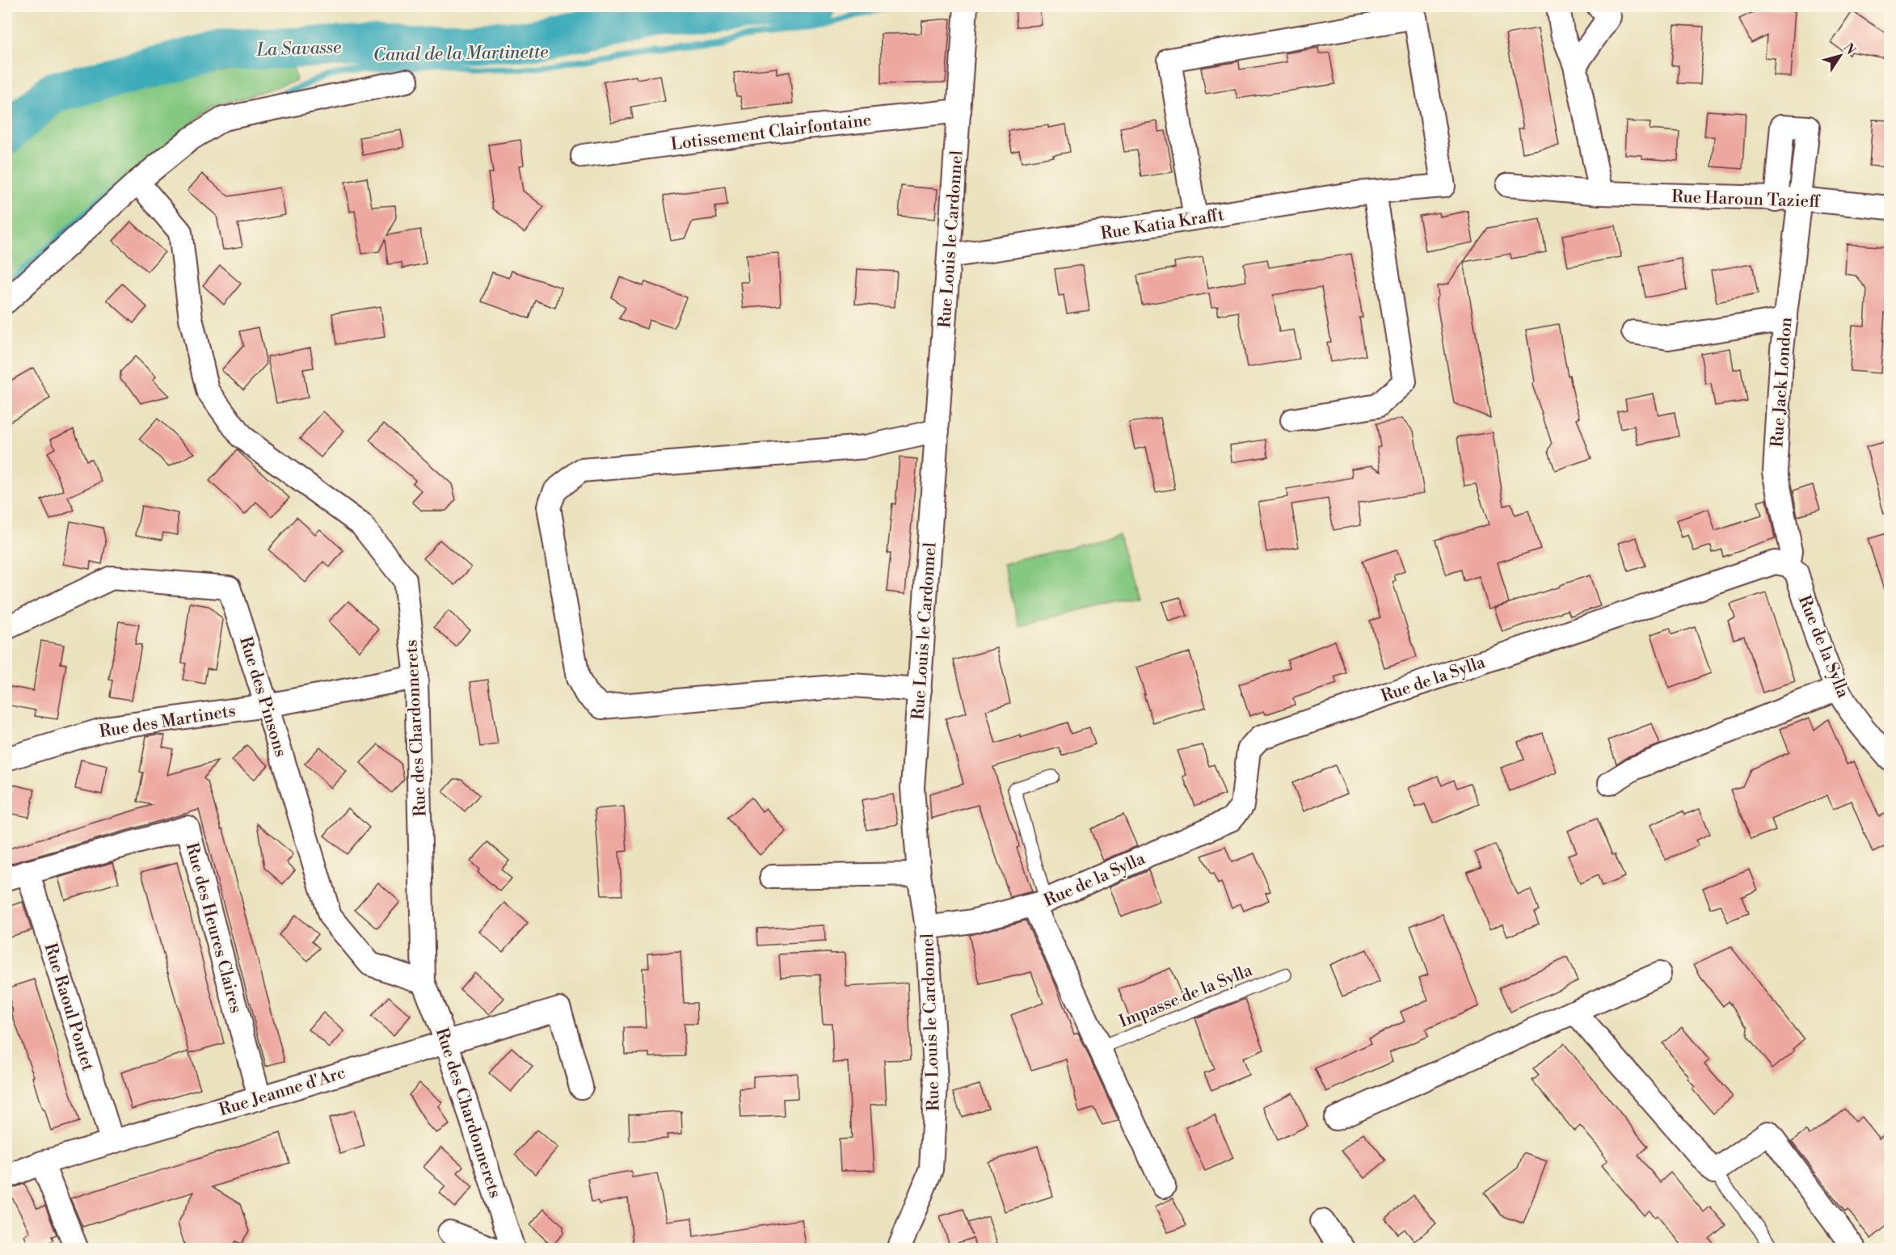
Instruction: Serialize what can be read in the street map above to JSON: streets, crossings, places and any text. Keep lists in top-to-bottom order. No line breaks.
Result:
{"streets":{"street":["Lotissement Clairfontaine","Rue Haroun Tazieff","Rue Katia Krafft","Rue Louis le Cardonnel","Rue Jack London","Rue de la Sylla","Rue des Pinsons","Rue des Martinets","Rue des Chardonnerets","Rue des Heures Claires","Rue Raoul Pontet","Rue Jeanne d'Arc"],"lane":["Impasse de la Sylla"]},"crossings":[["Lotissement Clairfontaine","Rue Louis le Cardonnel"],["Rue Haroun Tazieff","Rue Jack London"],["Rue Katia Krafft","Rue Louis le Cardonnel"],["Rue Louis le Cardonnel","Rue de la Sylla"],["Rue Jack London","Rue de la Sylla"],["Rue des Pinsons","Rue des Martinets"],["Rue des Pinsons","Rue des Chardonnerets"],["Rue des Martinets","Rue des Chardonnerets"],["Rue des Chardonnerets","Rue Jeanne d'Arc"],["Rue des Heures Claires","Rue Raoul Pontet"],["Rue des Heures Claires","Rue Jeanne d'Arc"],["Rue Raoul Pontet","Rue Jeanne d'Arc"]],"water":["La Savasse","Canal de la Martinette"],"north":"top right"}
